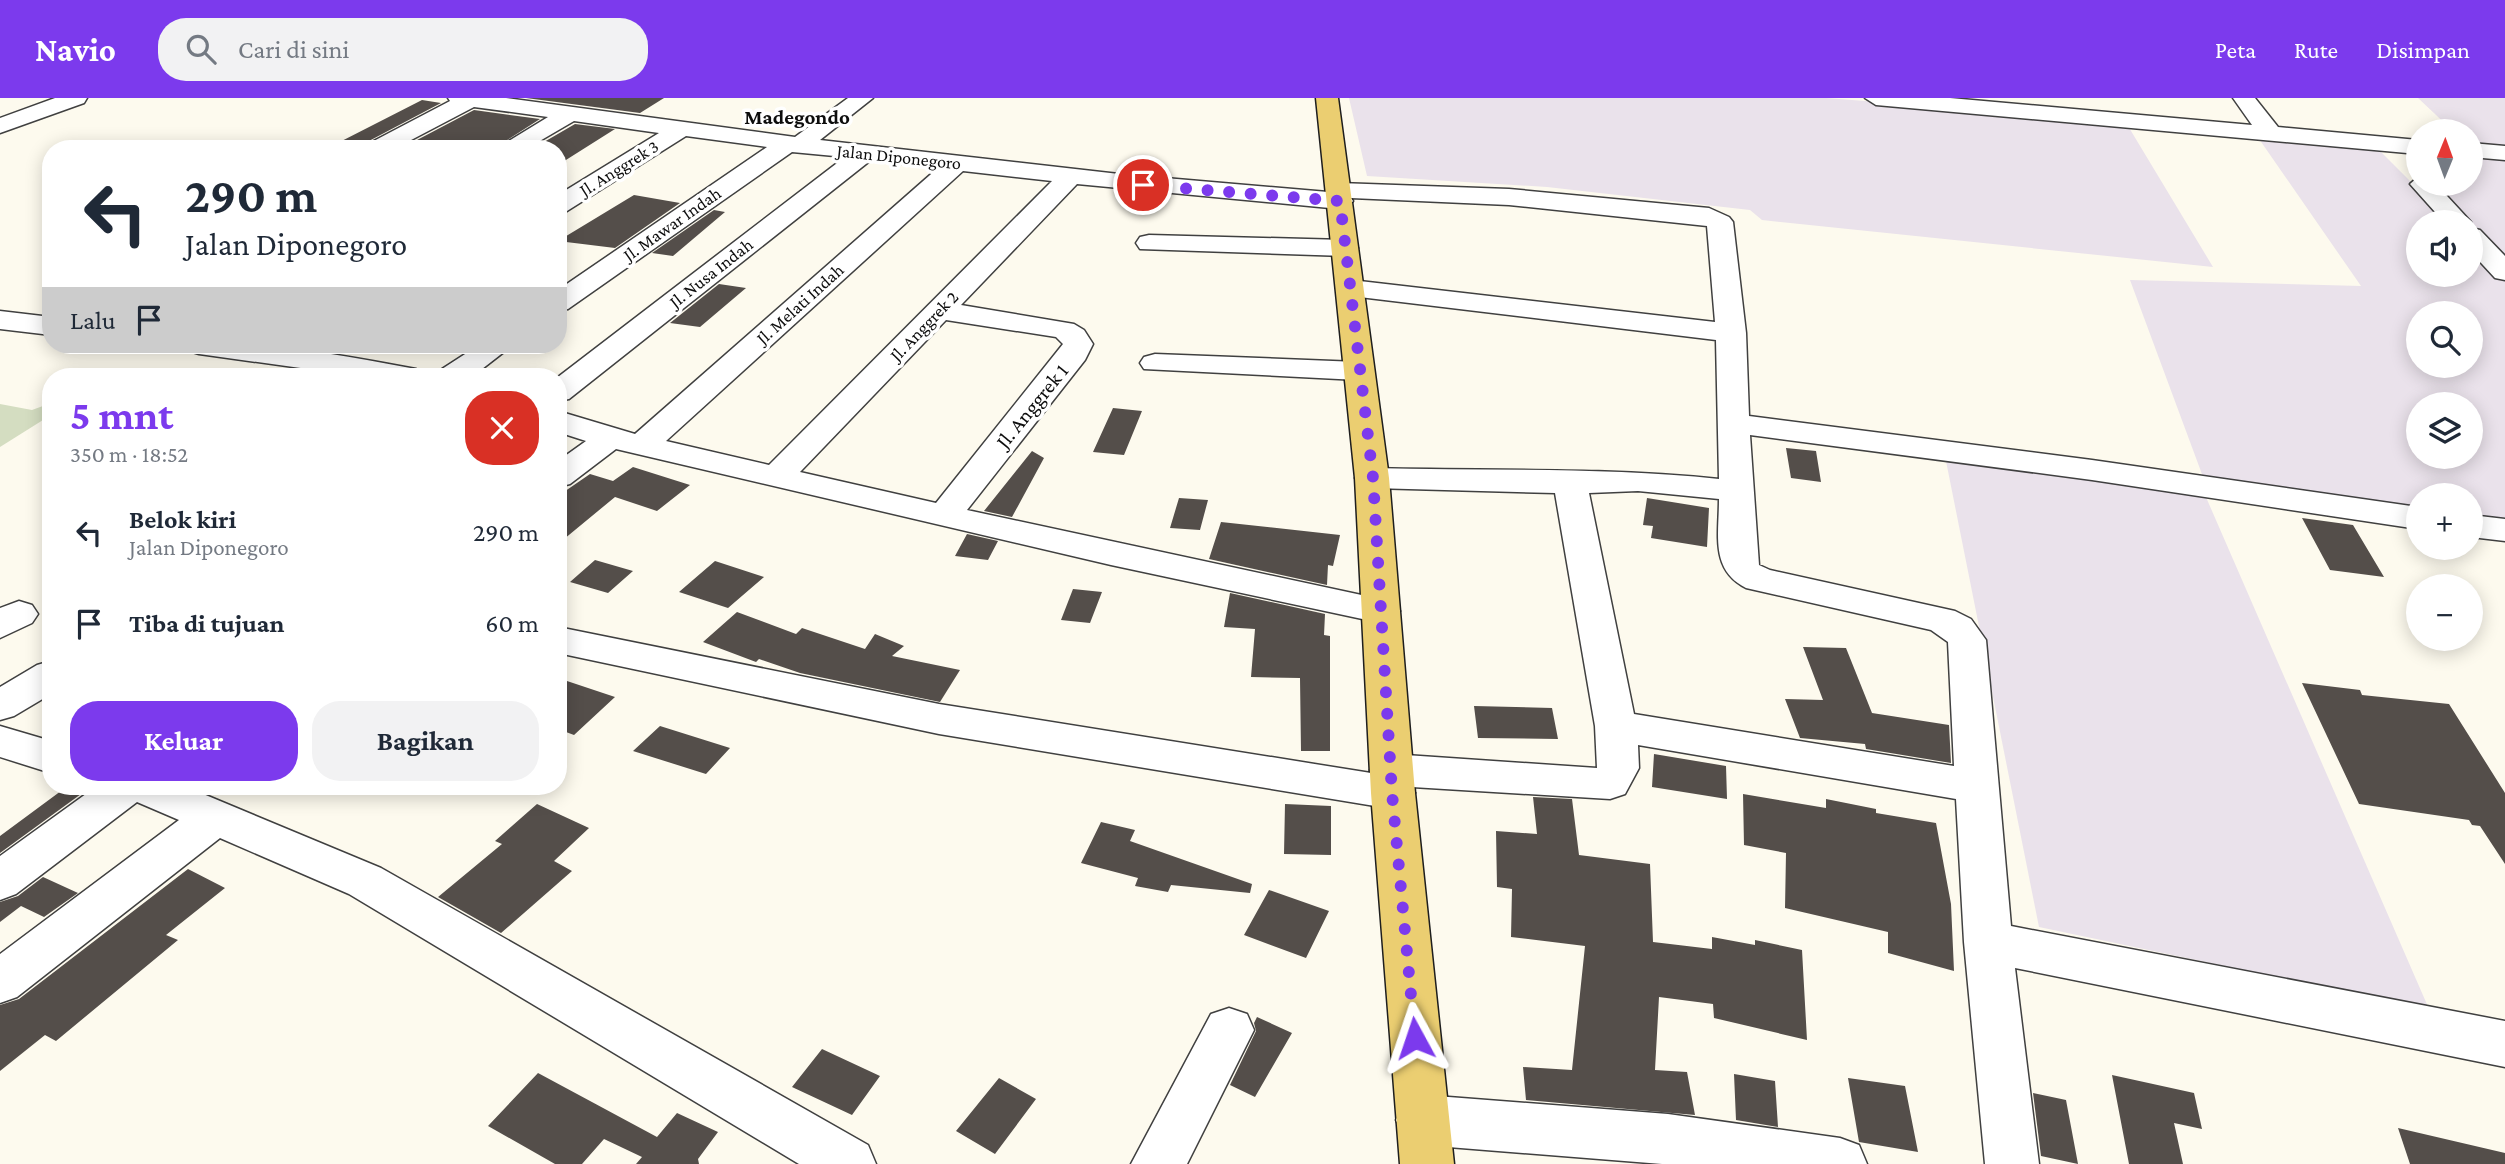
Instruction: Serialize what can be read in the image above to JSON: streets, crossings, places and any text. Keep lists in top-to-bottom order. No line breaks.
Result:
{"streets":{"street":["Jalan Diponegoro","Jl. Anggrek 3","Jl. Mawar Indah","Jl. Nusa Indah","Jl. Melati Indah","Jl. Anggrek 2","Jl. Anggrek 1"]},"crossings":[["Jalan Diponegoro","Jl. Anggrek 3"],["Jalan Diponegoro","Jl. Mawar Indah"],["Jalan Diponegoro","Jl. Nusa Indah"],["Jalan Diponegoro","Jl. Melati Indah"],["Jalan Diponegoro","Jl. Anggrek 2"],["Jl. Anggrek 2","Jl. Anggrek 1"]],"districts":["Madegondo"],"north":"top","page":{"header":"Navio","search":"Cari di sini","nav":["Peta","Rute","Disimpan"],"map_buttons":["+","−"],"turn":["290 m","Jalan Diponegoro"],"then":"Lalu","heading":["5 mnt","350 m · 18:52"],"list":[{"name":"Belok kiri","note":"Jalan Diponegoro","value":"290 m"},{"name":"Tiba di tujuan","value":"60 m"}],"buttons":["Keluar","Bagikan"]}}
